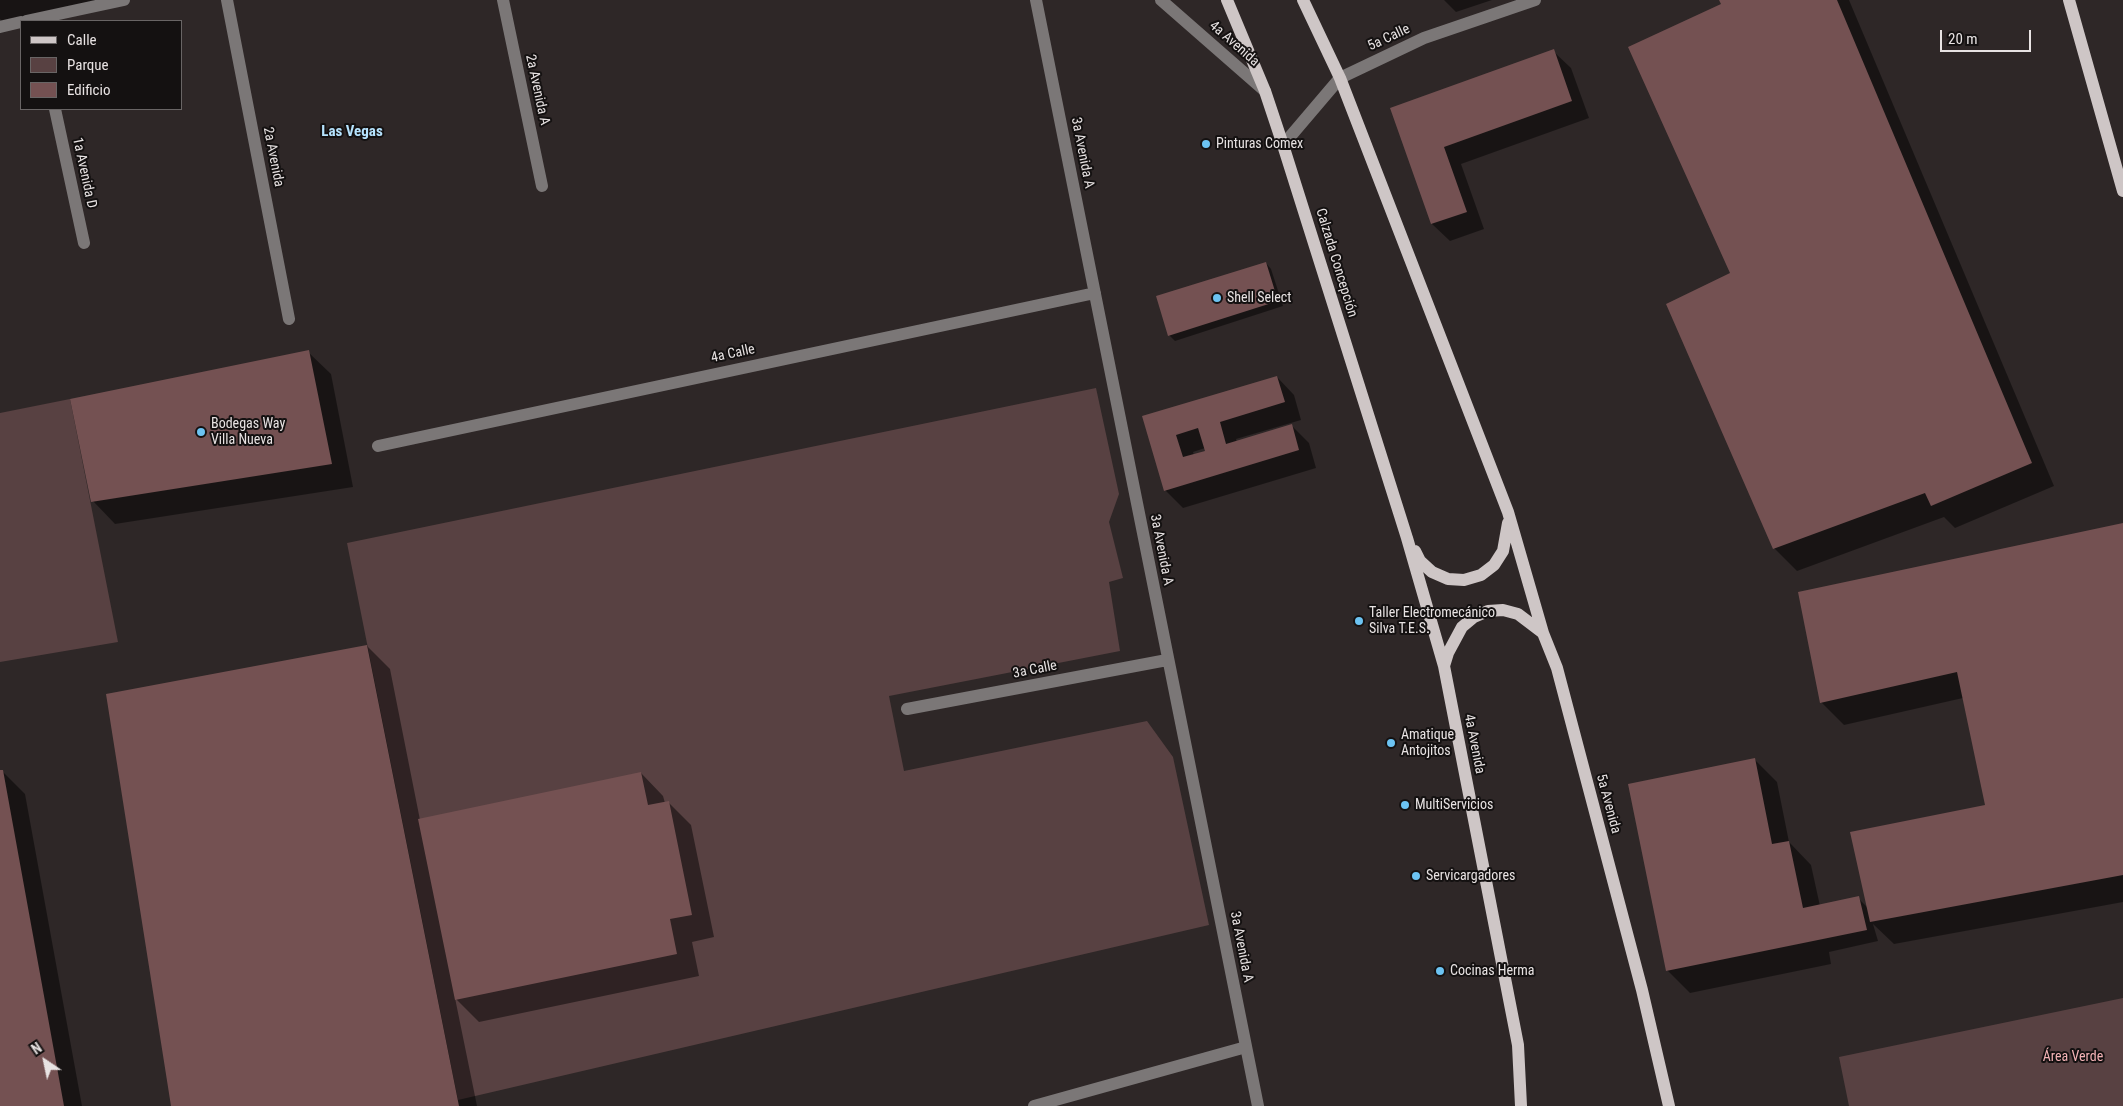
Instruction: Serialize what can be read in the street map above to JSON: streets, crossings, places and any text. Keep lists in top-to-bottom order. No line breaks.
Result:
{"streets":{"main road":["4a Avenida","Calzada Concepción","5a Avenida"],"street":["5a Calle","2a Avenida A","3a Avenida A","2a Avenida","1a Avenida D","4a Calle","3a Calle"]},"crossings":[["5a Calle","Calzada Concepción"],["4a Avenida","Calzada Concepción"],["3a Avenida A","4a Calle"],["3a Avenida A","3a Calle"]],"districts":["Las Vegas"],"parks":["Área Verde"],"places":["Pinturas Comex","Shell Select","Bodegas Way Villa Nueva","Taller Electromecánico Silva T.E.S.","Amatique Antojitos","MultiServicios","Servicargadores","Cocinas Herma"],"legend":["Calle","Parque","Edificio"],"scale_bar":"20 m","north":"top left"}
